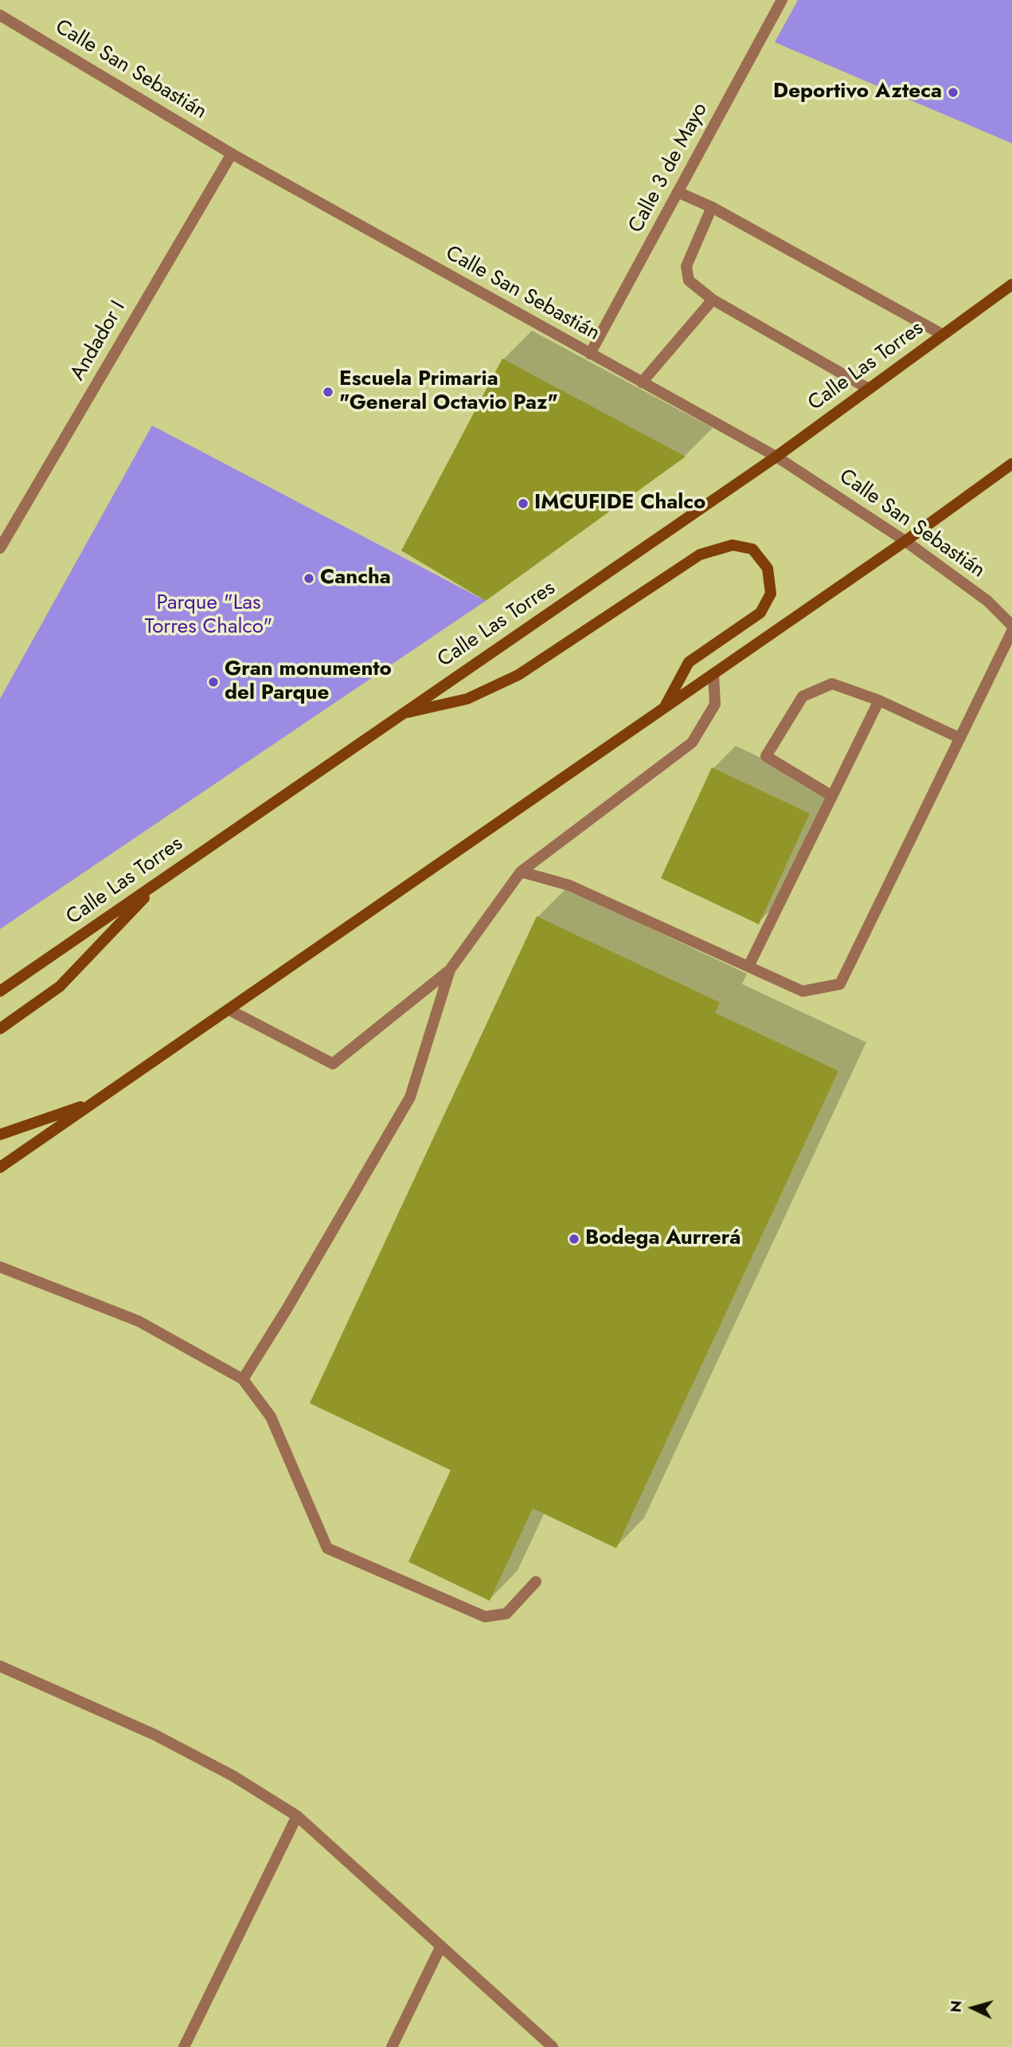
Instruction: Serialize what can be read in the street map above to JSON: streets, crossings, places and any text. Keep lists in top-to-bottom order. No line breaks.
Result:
{"streets":{"main road":["Calle Las Torres"],"street":["Calle San Sebastián","Calle 3 de Mayo","Andador I"]},"crossings":[["Calle San Sebastián","Calle 3 de Mayo"],["Calle San Sebastián","Andador I"],["Calle San Sebastián","Calle Las Torres"]],"parks":["Parque \"Las Torres Chalco\""],"places":["Deportivo Azteca","Escuela Primaria \"General Octavio Paz\"","IMCUFIDE Chalco","Cancha","Gran monumento del Parque","Bodega Aurrerá"],"north":"left"}
